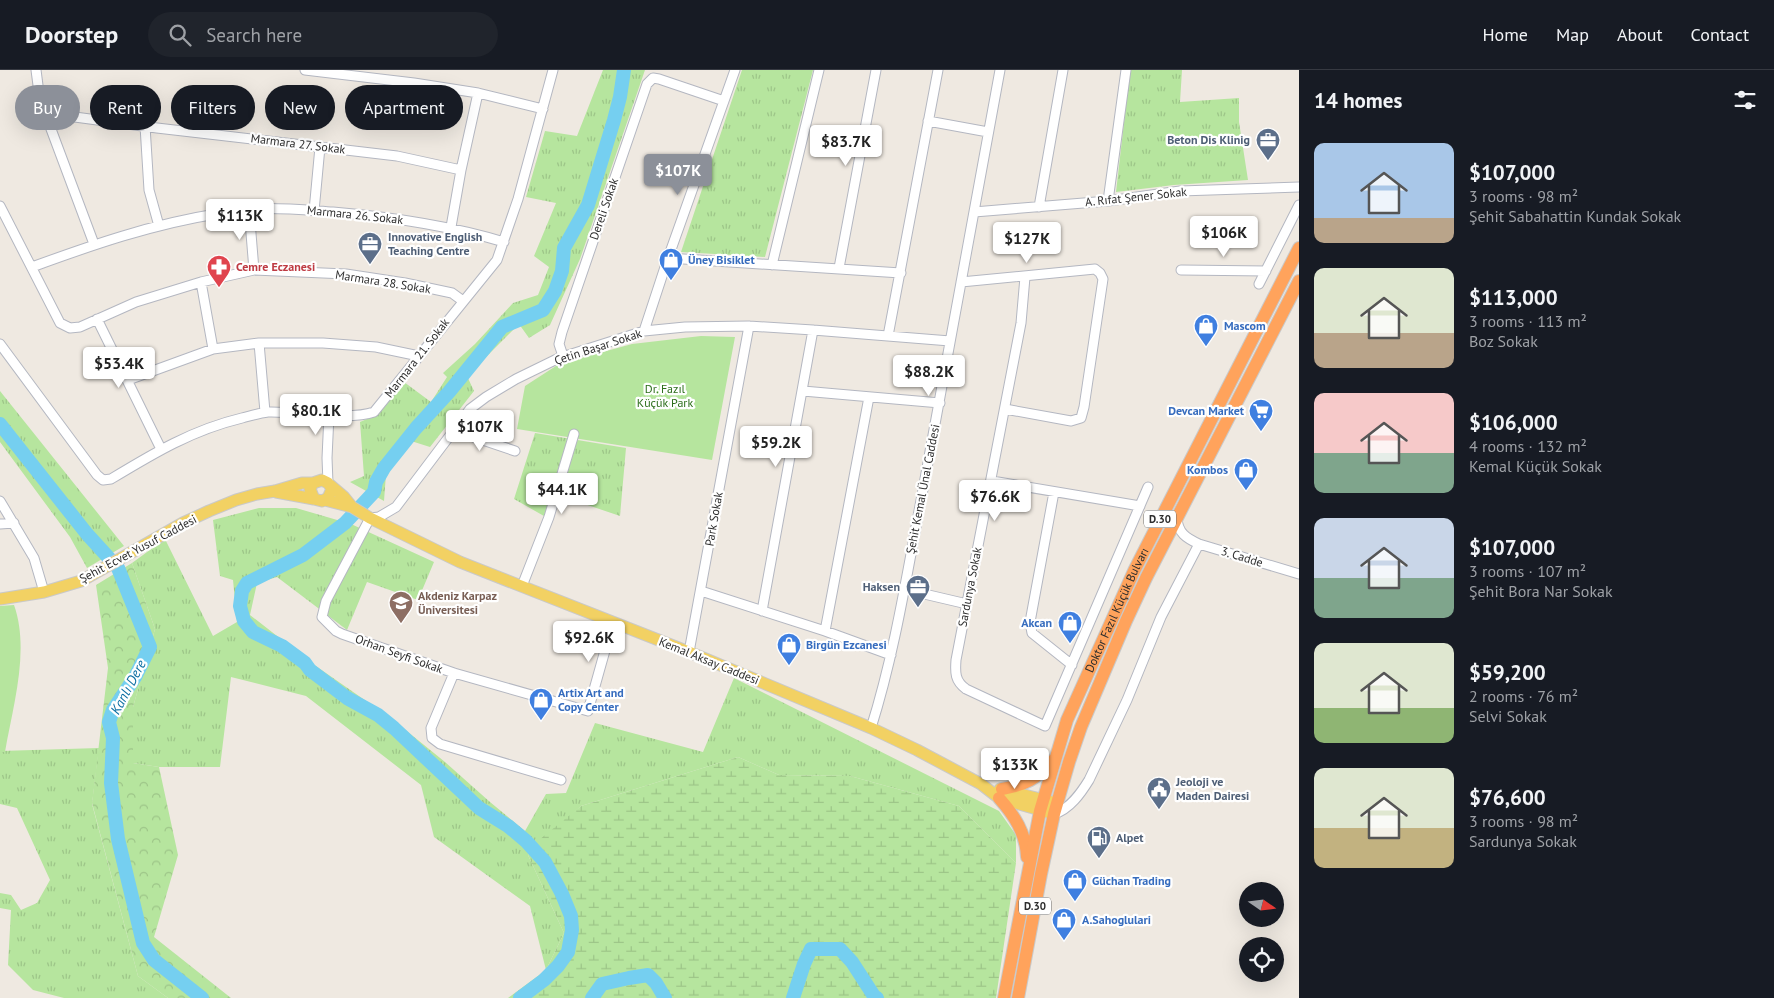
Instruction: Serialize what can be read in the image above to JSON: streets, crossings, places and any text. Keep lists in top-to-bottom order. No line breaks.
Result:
{"streets":{"highway":["D.30","Doktor Fazıl Küçük Bulvarı"],"main road":["Şehit Ecvet Yusuf Caddesi","Kemal Aksay Caddesi"],"street":["Marmara 27. Sokak","A. Rıfat Şener Sokak","Dereli Sokak","Marmara 26. Sokak","Marmara 28. Sokak","Çetin Başar Sokak","Marmara 21. Sokak","Şehit Kemal Ünal Caddesi","Park Sokak","3. Cadde","Sardunya Sokak","Orhan Seyfi Sokak"]},"crossings":[["A. Rıfat Şener Sokak","Şehit Kemal Ünal Caddesi"],["Dereli Sokak","Çetin Başar Sokak"],["Marmara 26. Sokak","Marmara 28. Sokak"],["Marmara 26. Sokak","Marmara 21. Sokak"],["Marmara 28. Sokak","Marmara 21. Sokak"],["Çetin Başar Sokak","Şehit Kemal Ünal Caddesi"],["Çetin Başar Sokak","Park Sokak"],["Çetin Başar Sokak","Orhan Seyfi Sokak"],["Çetin Başar Sokak","Kemal Aksay Caddesi"],["Şehit Kemal Ünal Caddesi","Kemal Aksay Caddesi"],["Park Sokak","Kemal Aksay Caddesi"],["Şehit Ecvet Yusuf Caddesi","Kemal Aksay Caddesi"],["Doktor Fazıl Küçük Bulvarı","Kemal Aksay Caddesi"],["Orhan Seyfi Sokak","Kemal Aksay Caddesi"]],"water":["Kanlı Dere"],"parks":["Dr. Fazıl Küçük Park"],"places":{"office":["Beton Dis Klinig","Innovative English Teaching Centre","Haksen"],"shop":["Üney Bisiklet","Mascom","Kombos","Akcan","Birgün Ezcanesi","Artix Art and Copy Center","Güchan Trading","A.Sahoglulari"],"pharmacy":["Cemre Eczanesi"],"supermarket":["Devcan Market"],"school or university":["Akdeniz Karpaz Üniversitesi"],"public building":["Jeoloji ve Maden Dairesi"],"fuel station":["Alpet"]},"north":"right","page":{"header":"Doorstep","search":"Search here","nav":["Home","Map","About","Contact"],"heading":"14 homes","chip":["Buy","Rent","Filters","New","Apartment"],"price":["$83.7K","$107K","$113K","$106K","$127K","$53.4K","$88.2K","$80.1K","$107K","$59.2K","$44.1K","$76.6K","$92.6K","$133K"],"list":[{"name":"$107,000","note":"3 rooms · 98 m² · Şehit Sabahattin Kundak Sokak"},{"name":"$113,000","note":"3 rooms · 113 m² · Boz Sokak"},{"name":"$106,000","note":"4 rooms · 132 m² · Kemal Küçük Sokak"},{"name":"$107,000","note":"3 rooms · 107 m² · Şehit Bora Nar Sokak"},{"name":"$59,200","note":"2 rooms · 76 m² · Selvi Sokak"},{"name":"$76,600","note":"3 rooms · 98 m² · Sardunya Sokak"}]}}
